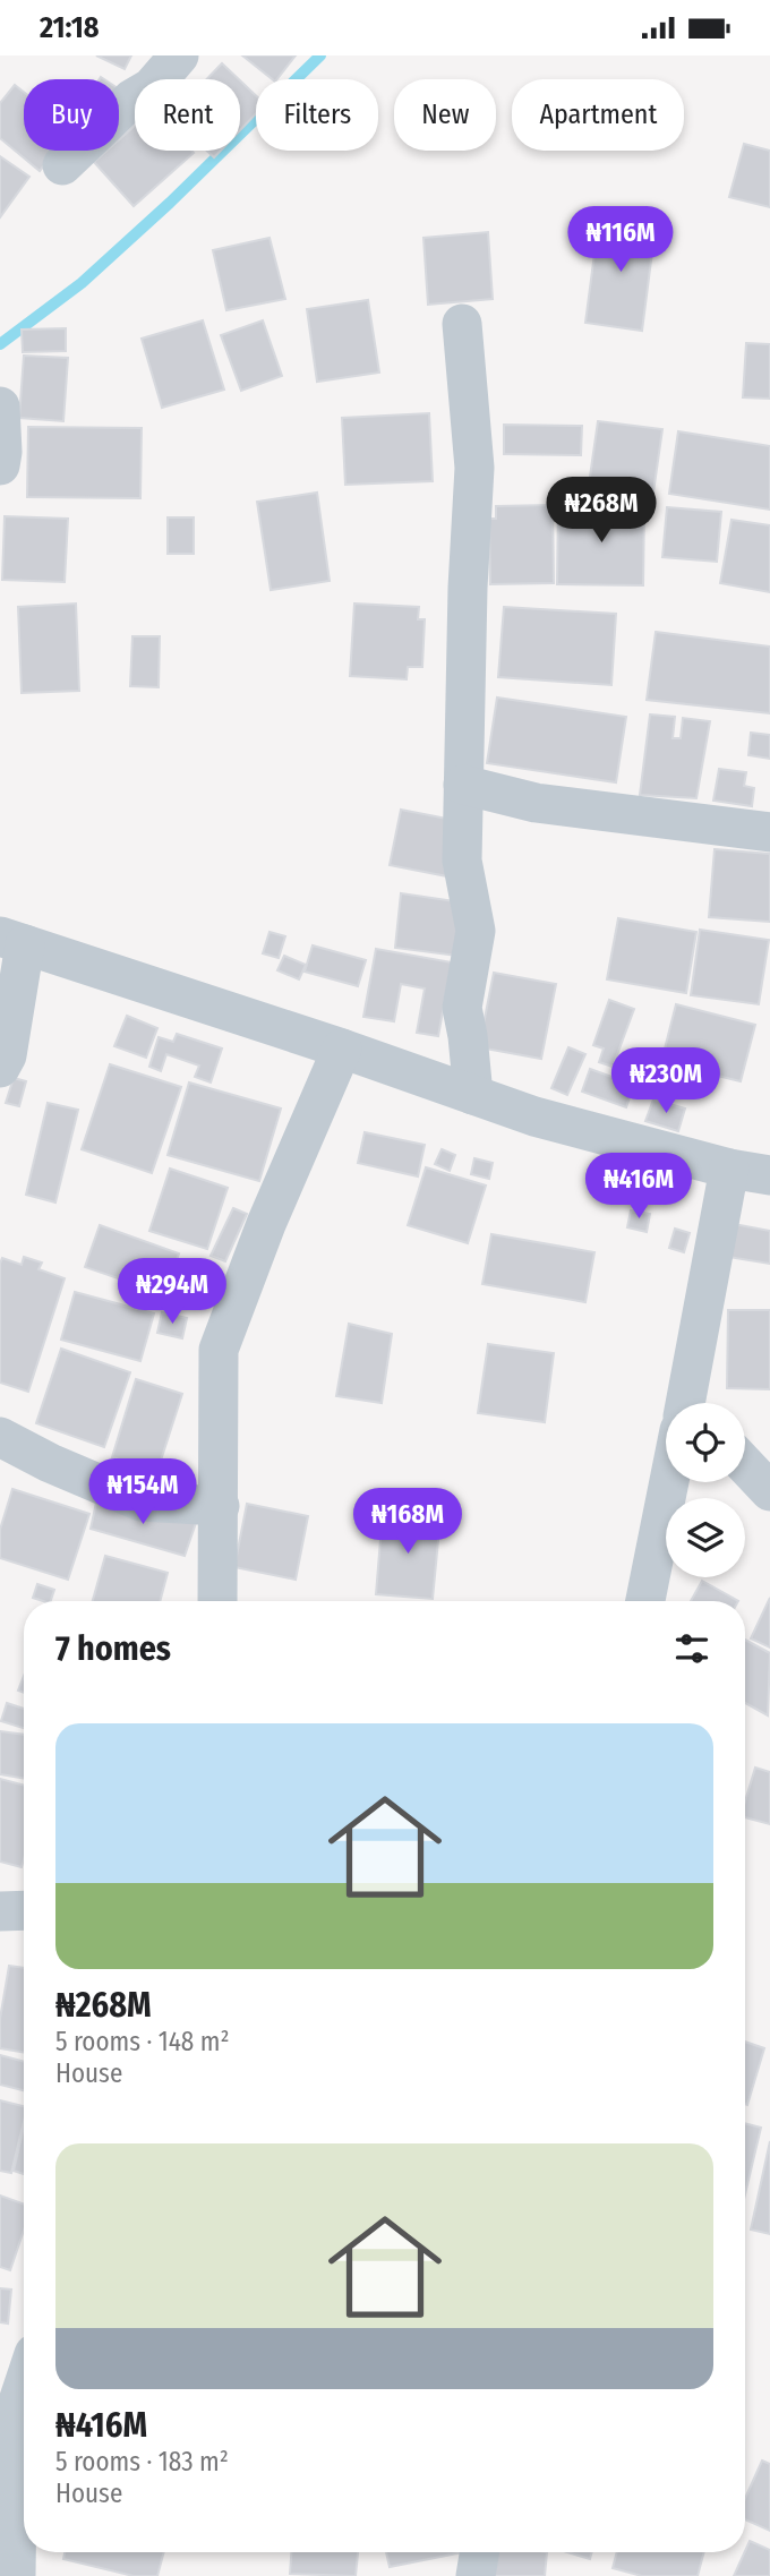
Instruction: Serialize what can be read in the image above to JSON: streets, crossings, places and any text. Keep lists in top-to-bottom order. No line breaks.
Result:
{"page":{"status":"21:18","chip":["Buy","Rent","Filters","New","Apartment"],"price":["₦116M","₦268M","₦230M","₦416M","₦294M","₦154M","₦168M"],"heading":"7 homes","list":[{"name":"₦268M","note":"5 rooms · 148 m² · House"},{"name":"₦416M","note":"5 rooms · 183 m² · House"}]}}
